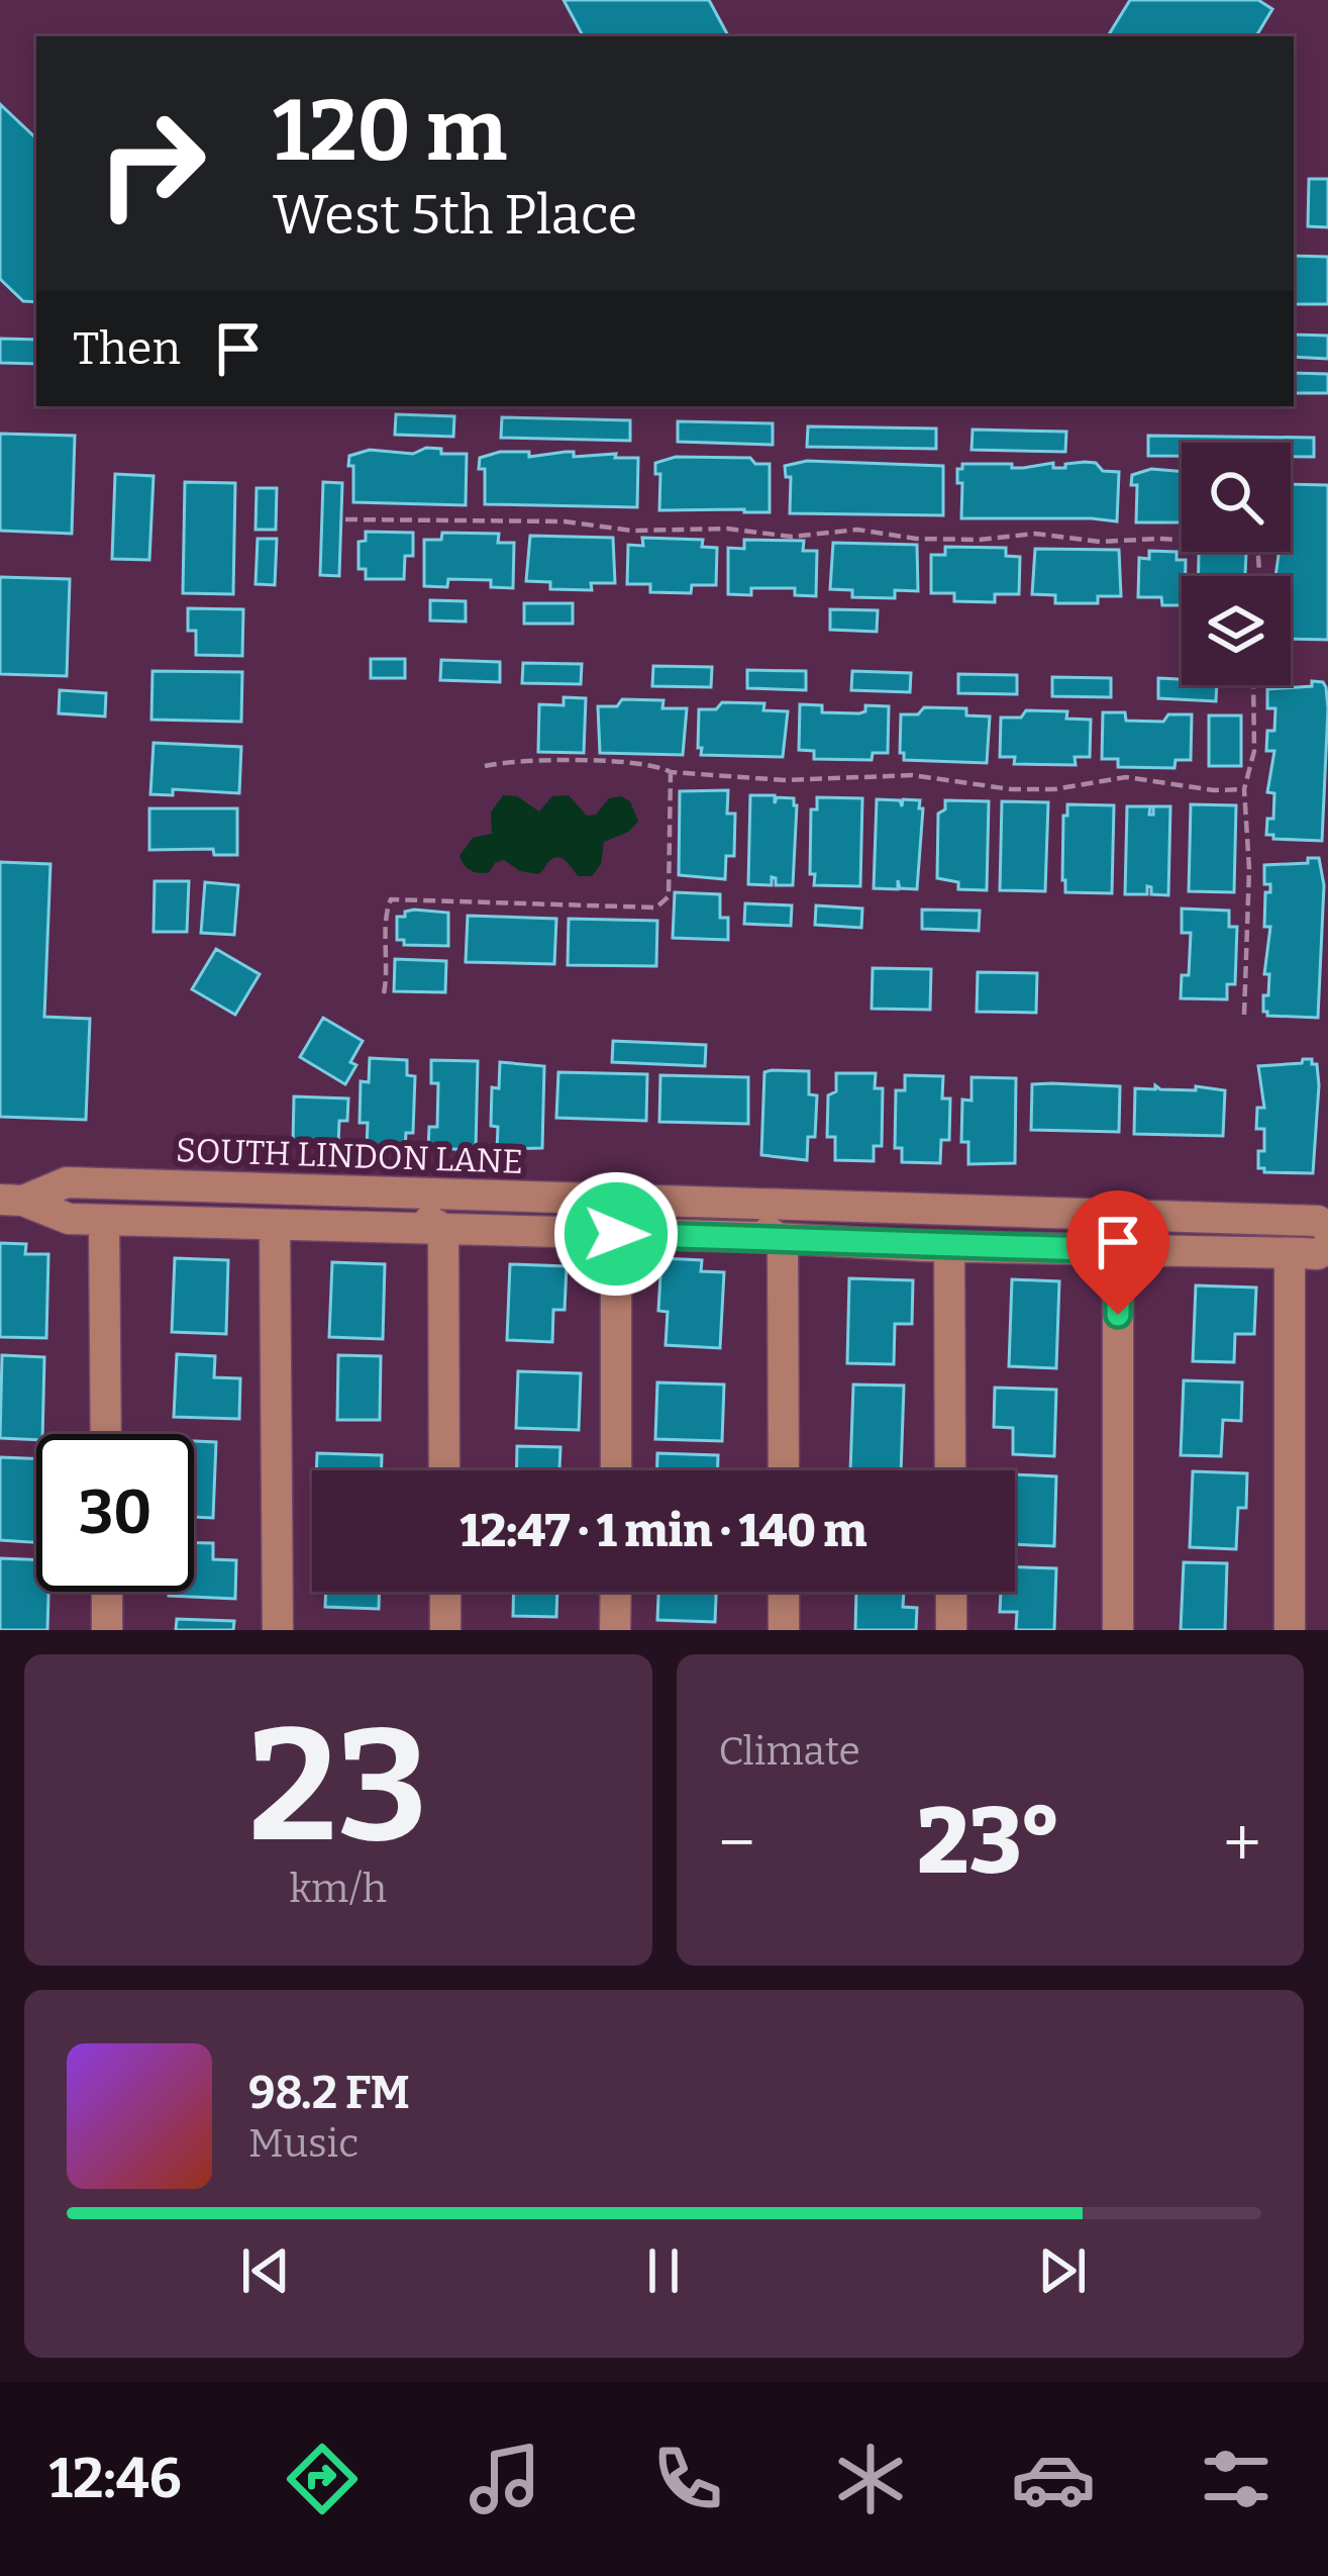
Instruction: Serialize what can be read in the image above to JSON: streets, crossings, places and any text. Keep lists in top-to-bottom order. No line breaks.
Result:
{"streets":{"street":["SOUTH LINDON LANE"]},"page":{"turn":["120 m","West 5th Place"],"then":"Then","limit":"30","trip":"12:47 · 1 min · 140 m","tile":[["23","km/h"],"Climate"],"heat":["−","23°","+"],"song":["98.2 FM","Music"],"tabs":"12:46"}}
